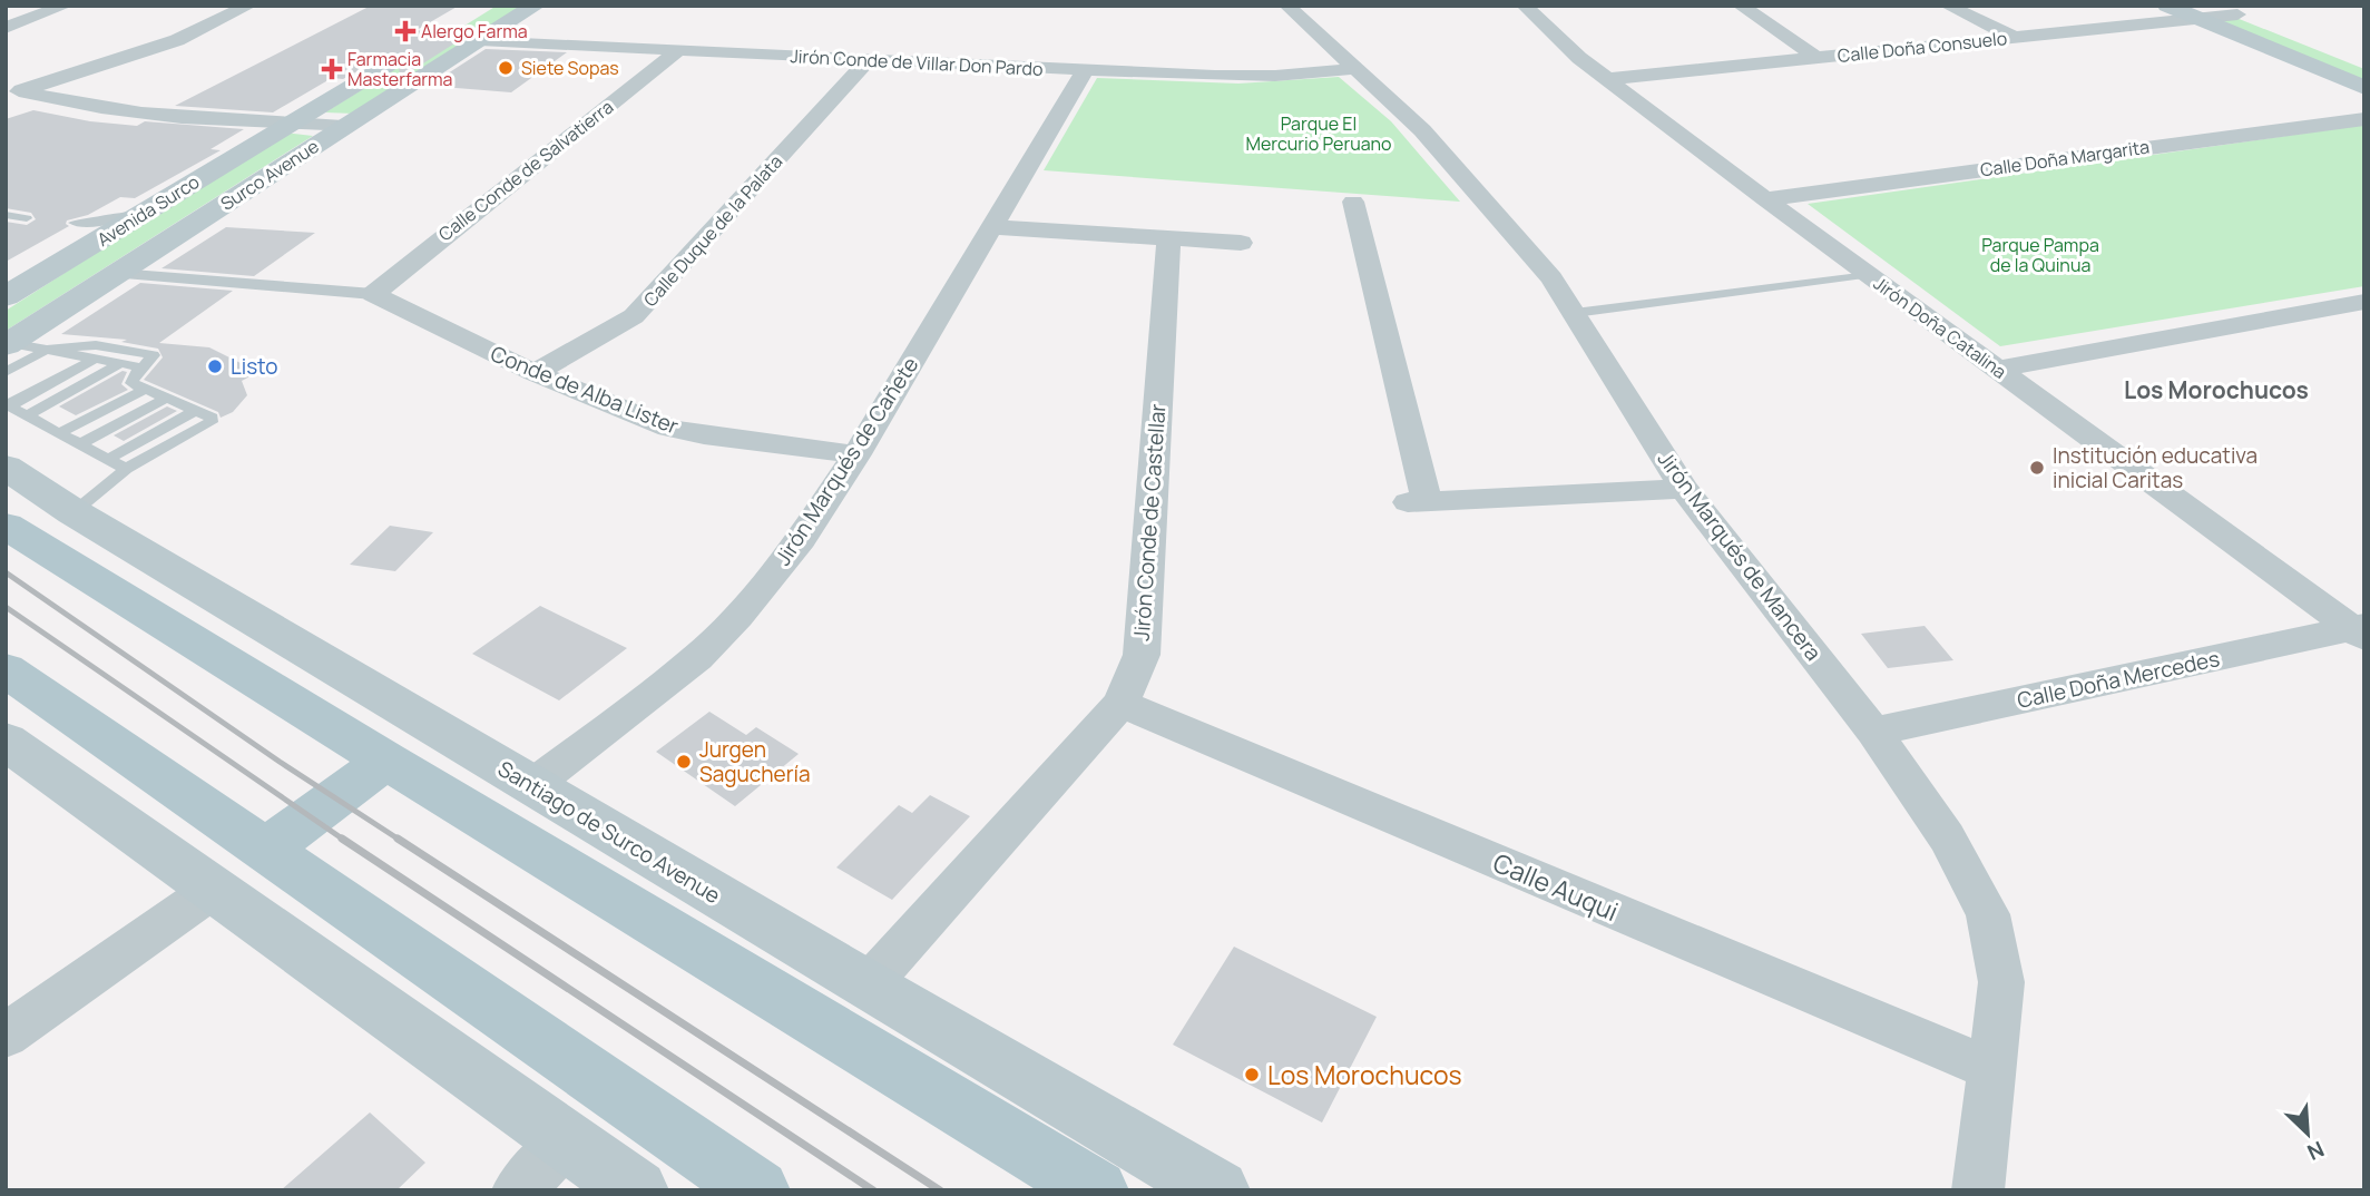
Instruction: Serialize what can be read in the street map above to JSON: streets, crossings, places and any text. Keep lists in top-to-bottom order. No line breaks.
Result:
{"streets":{"main road":["Surco Avenue","Avenida Surco","Santiago de Surco Avenue"],"street":["Calle Doña Consuelo","Jirón Conde de Villar Don Pardo","Calle Doña Margarita","Calle Conde de Salvatierra","Calle Duque de la Palata","Jirón Doña Catalina","Conde de Alba Lister","Jirón Marqués de Cañete","Jirón Conde de Castellar","Jirón Marqués de Mancera","Calle Doña Mercedes","Calle Auqui"]},"crossings":[["Calle Doña Consuelo","Jirón Doña Catalina"],["Jirón Conde de Villar Don Pardo","Calle Conde de Salvatierra"],["Jirón Conde de Villar Don Pardo","Surco Avenue"],["Jirón Conde de Villar Don Pardo","Calle Duque de la Palata"],["Jirón Conde de Villar Don Pardo","Jirón Marqués de Cañete"],["Jirón Conde de Villar Don Pardo","Jirón Marqués de Mancera"],["Calle Doña Margarita","Jirón Doña Catalina"],["Calle Conde de Salvatierra","Conde de Alba Lister"],["Surco Avenue","Avenida Surco"],["Calle Duque de la Palata","Conde de Alba Lister"],["Jirón Doña Catalina","Calle Doña Mercedes"],["Conde de Alba Lister","Jirón Marqués de Cañete"],["Jirón Marqués de Cañete","Santiago de Surco Avenue"],["Jirón Conde de Castellar","Santiago de Surco Avenue"],["Jirón Conde de Castellar","Calle Auqui"],["Jirón Marqués de Mancera","Calle Doña Mercedes"],["Jirón Marqués de Mancera","Calle Auqui"]],"districts":["Los Morochucos"],"parks":["Parque El Mercurio Peruano","Parque Pampa de la Quinua"],"places":{"health":["Alergo Farma","Farmacia Masterfarma"],"other":["Siete Sopas","Listo","Institución educativa inicial Caritas","Jurgen Saguchería","Los Morochucos"]},"north":"bottom right"}
